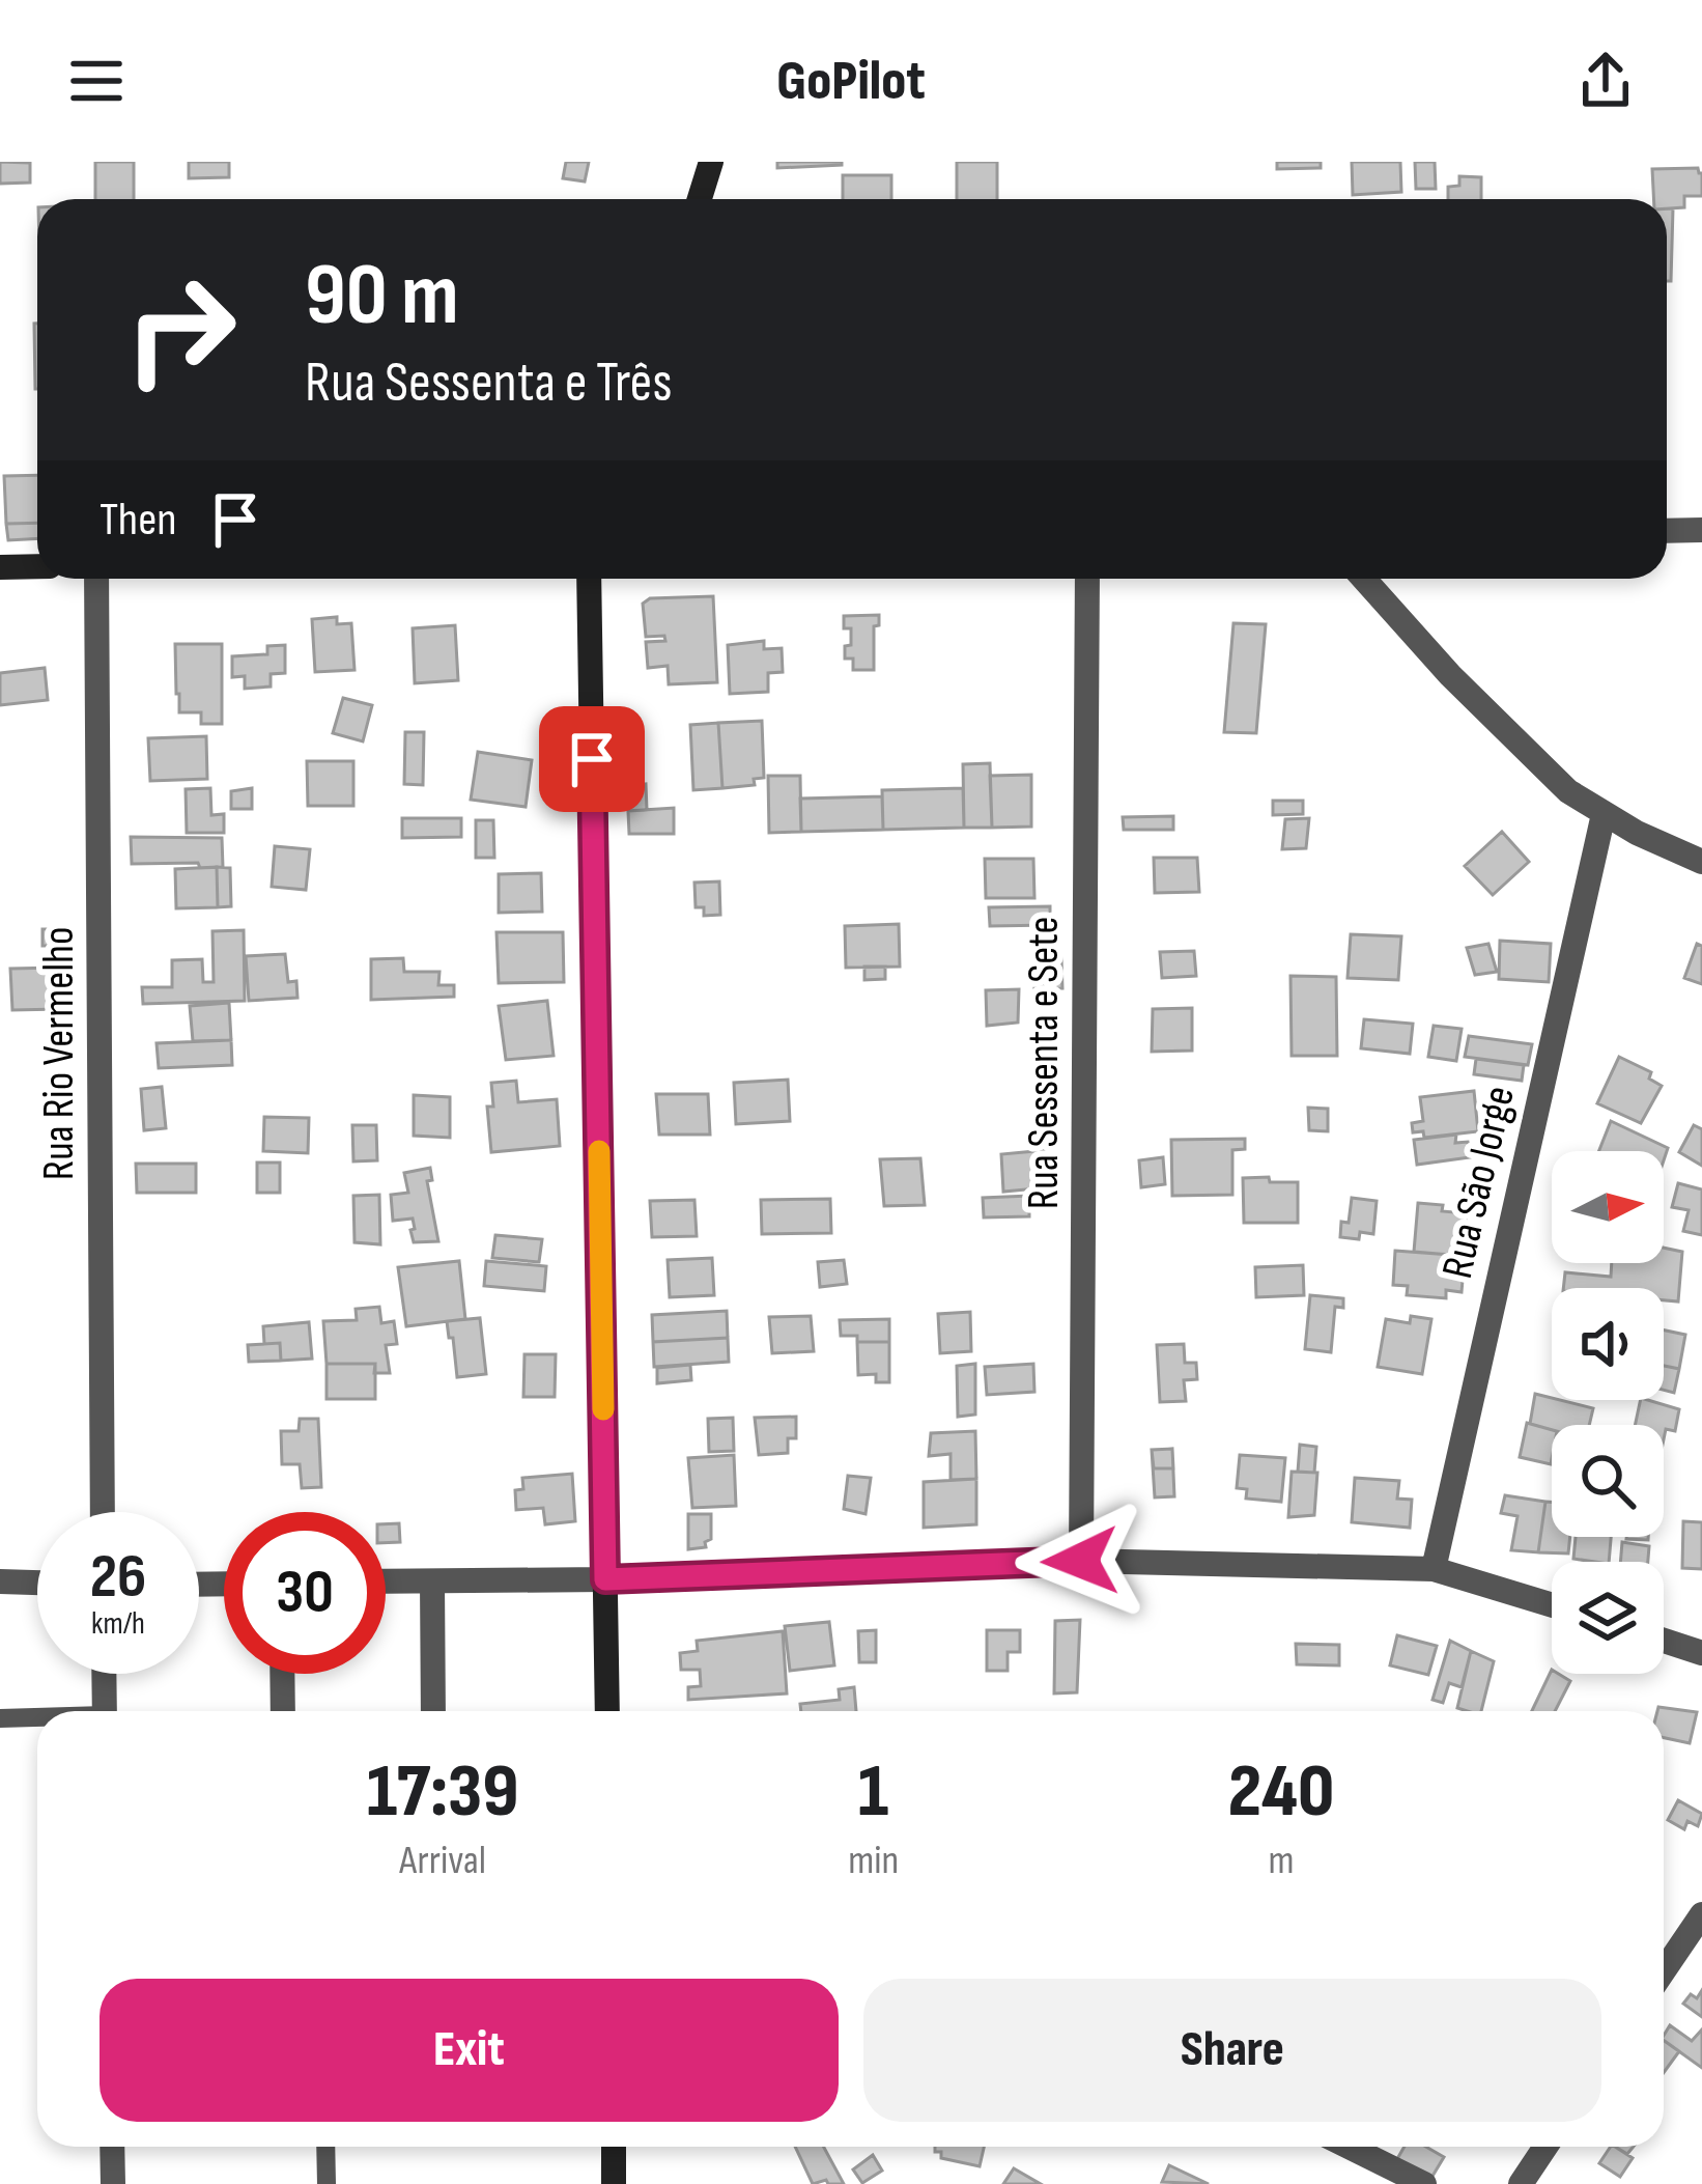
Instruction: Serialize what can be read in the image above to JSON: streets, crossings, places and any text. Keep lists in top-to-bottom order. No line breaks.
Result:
{"streets":{"street":["Rua Rio Vermelho","Rua Sessenta e Sete","Rua São Jorge"]},"north":"right","page":{"header":"GoPilot","turn":["90 m","Rua Sessenta e Três"],"then":"Then","speed":"26 km/h","limit":"30","eta":["17:39","Arrival","1","min","240","m"],"buttons":["Exit","Share"]}}
